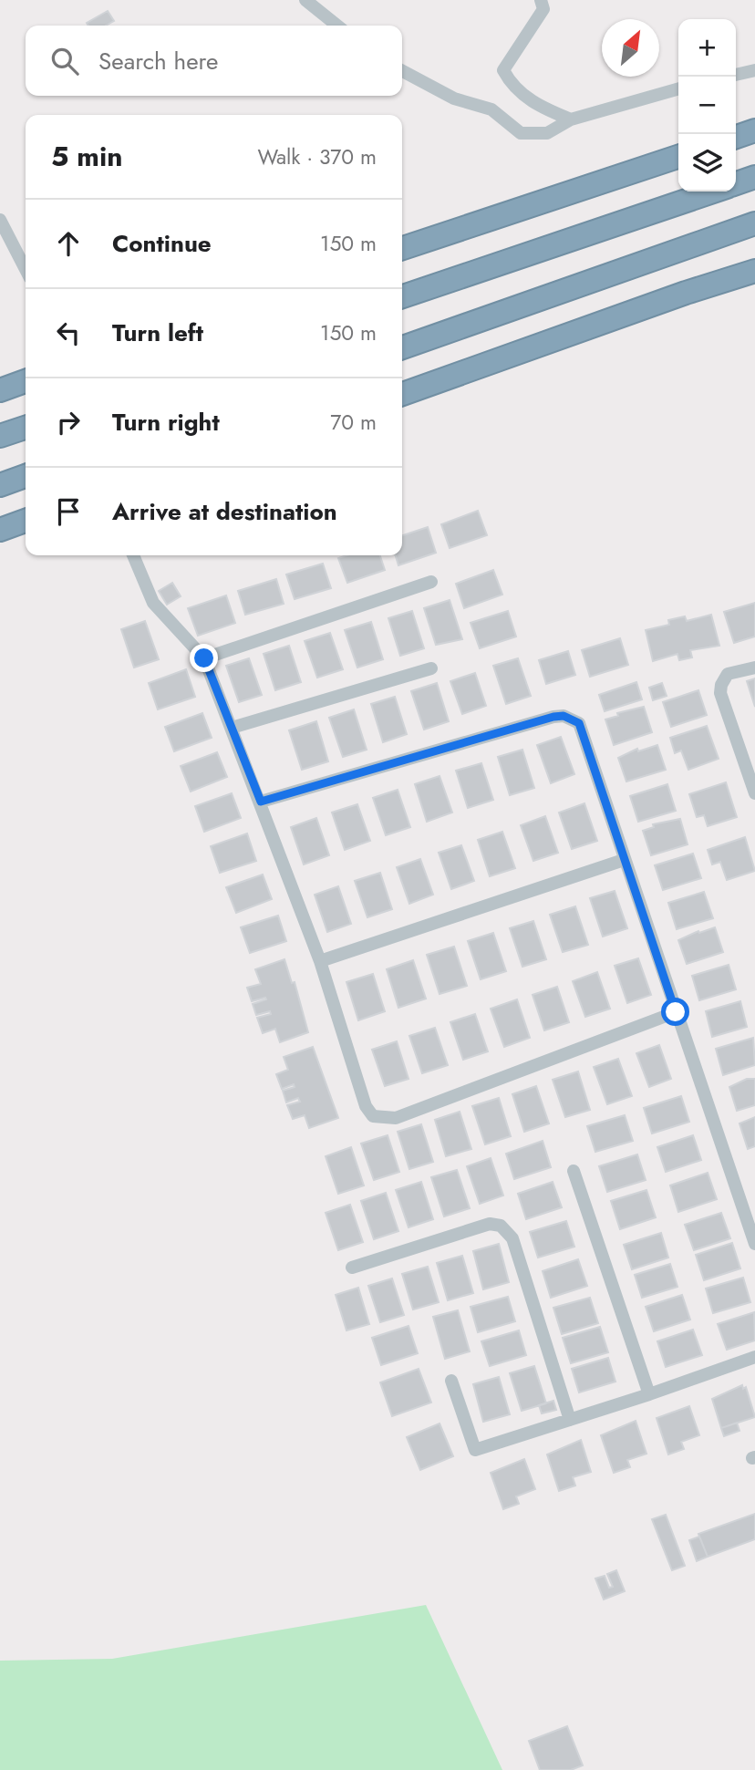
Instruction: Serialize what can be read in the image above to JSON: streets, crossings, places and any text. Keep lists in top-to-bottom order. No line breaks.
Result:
{"north":"top right","page":{"map_buttons":["+","−"],"search":"Search here","heading":["5 min","Walk · 370 m"],"list":[["Continue","150 m"],["Turn left","150 m"],["Turn right","70 m"],"Arrive at destination"]}}
